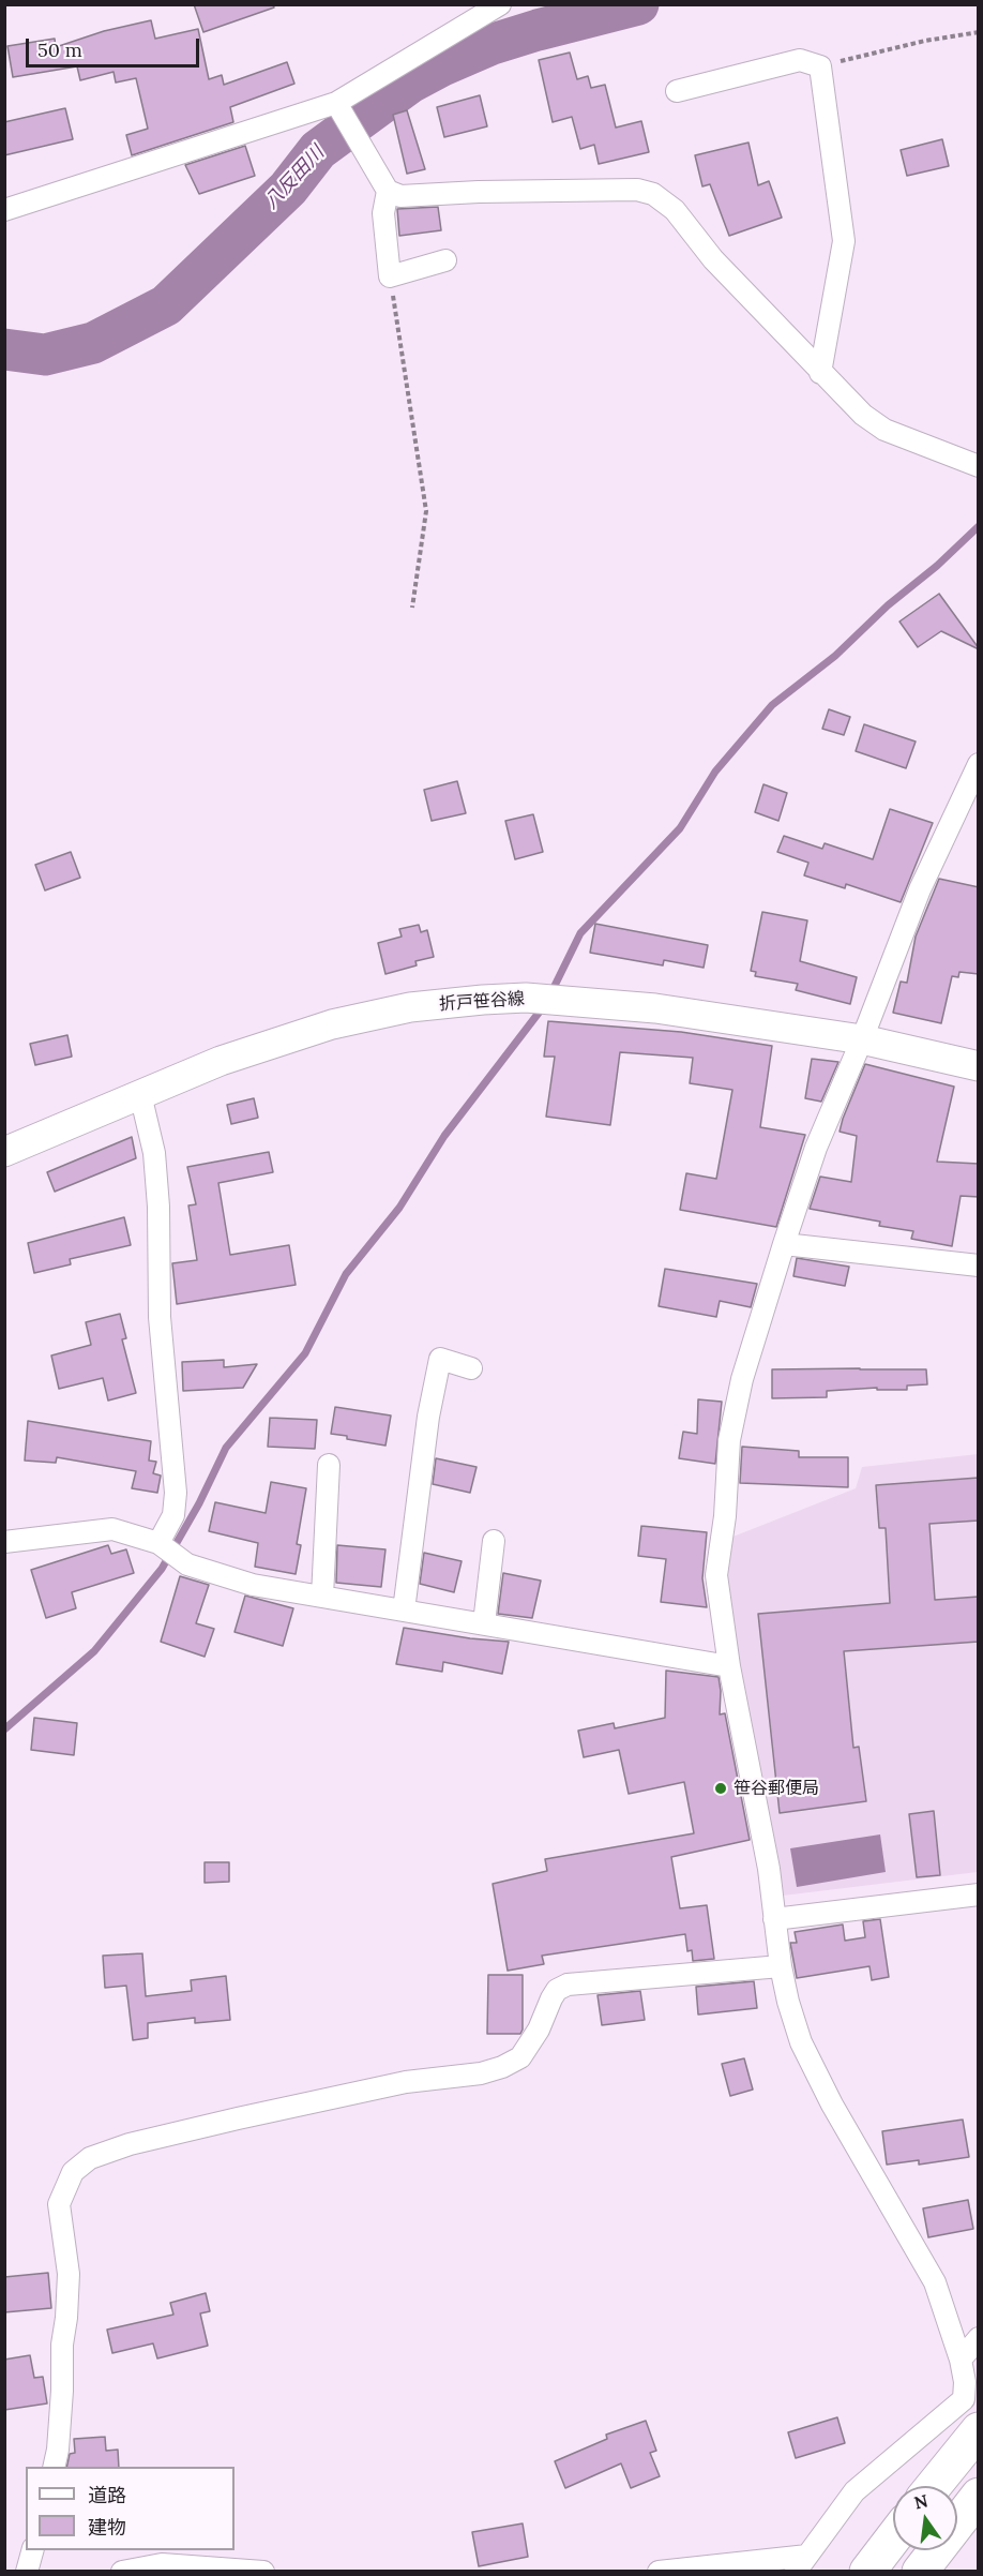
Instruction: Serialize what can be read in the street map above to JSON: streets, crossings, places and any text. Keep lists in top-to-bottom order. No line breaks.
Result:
{"streets":{"main road":["折戸笹谷線"]},"water":["八反田川"],"places":["笹谷郵便局"],"legend":["道路","建物"],"scale_bar":"50 m","north":"top"}
